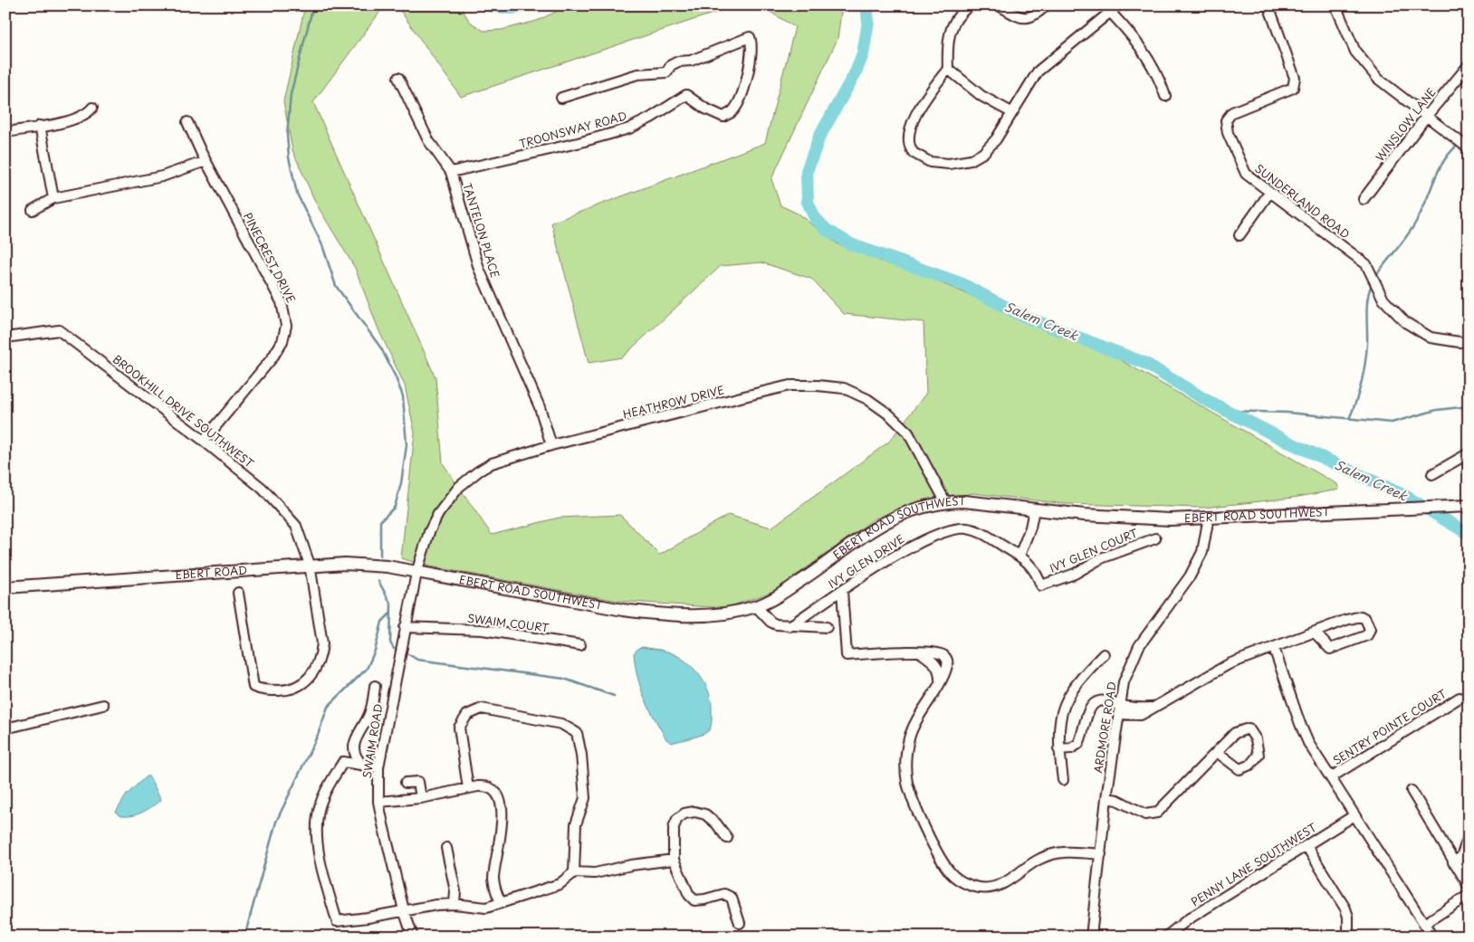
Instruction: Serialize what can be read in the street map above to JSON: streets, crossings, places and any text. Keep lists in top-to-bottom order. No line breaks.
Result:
{"streets":{"main road":["EBERT ROAD SOUTHWEST","EBERT ROAD"],"street":["WINSLOW LANE","TROONSWAY ROAD","SUNDERLAND ROAD","TANTELON PLACE","PINECREST DRIVE","HEATHROW DRIVE","BROOKHILL DRIVE SOUTHWEST","IVY GLEN COURT","IVY GLEN DRIVE","SWAIM COURT","ARDMORE ROAD","SENTRY POINTE COURT","SWAIM ROAD","PENNY LANE SOUTHWEST"]},"crossings":[["TROONSWAY ROAD","TANTELON PLACE"],["TANTELON PLACE","HEATHROW DRIVE"],["PINECREST DRIVE","BROOKHILL DRIVE SOUTHWEST"],["HEATHROW DRIVE","EBERT ROAD SOUTHWEST"],["HEATHROW DRIVE","EBERT ROAD"],["HEATHROW DRIVE","SWAIM ROAD"],["BROOKHILL DRIVE SOUTHWEST","EBERT ROAD"],["EBERT ROAD SOUTHWEST","EBERT ROAD"],["EBERT ROAD SOUTHWEST","ARDMORE ROAD"],["IVY GLEN COURT","IVY GLEN DRIVE"],["SWAIM COURT","SWAIM ROAD"]],"water":["Salem Creek"]}
